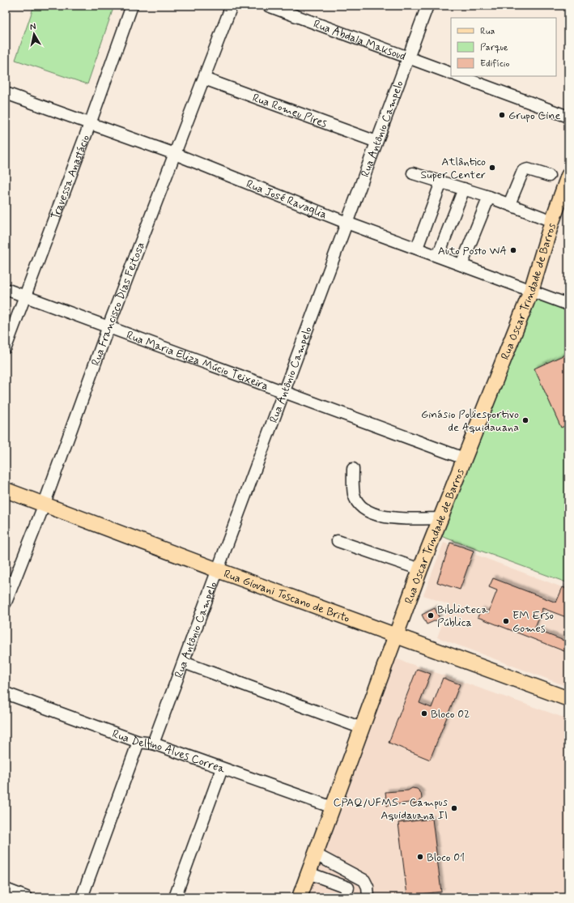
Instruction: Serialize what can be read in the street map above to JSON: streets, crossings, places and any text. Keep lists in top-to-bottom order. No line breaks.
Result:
{"streets":{"main road":["Rua Oscar Trindade de Barros","Rua Giovani Toscano de Brito"],"street":["Rua Abdala Maksoud","Rua Romeu Pires","Rua Antônio Campelo","Travessa Anastácio","Rua José Ravaglia","Rua Francisco Dias Feitosa","Rua Maria Eliza Múcio Teixeira","Rua Delfino Alves Correa"]},"crossings":[["Rua Abdala Maksoud","Rua Antônio Campelo"],["Rua Romeu Pires","Rua Antônio Campelo"],["Rua Romeu Pires","Rua Francisco Dias Feitosa"],["Rua Antônio Campelo","Rua José Ravaglia"],["Rua Antônio Campelo","Rua Maria Eliza Múcio Teixeira"],["Rua Antônio Campelo","Rua Giovani Toscano de Brito"],["Rua Antônio Campelo","Rua Delfino Alves Correa"],["Travessa Anastácio","Rua José Ravaglia"],["Travessa Anastácio","Rua Maria Eliza Múcio Teixeira"],["Rua José Ravaglia","Rua Oscar Trindade de Barros"],["Rua José Ravaglia","Rua Francisco Dias Feitosa"],["Rua Oscar Trindade de Barros","Rua Maria Eliza Múcio Teixeira"],["Rua Oscar Trindade de Barros","Rua Giovani Toscano de Brito"],["Rua Oscar Trindade de Barros","Rua Delfino Alves Correa"],["Rua Francisco Dias Feitosa","Rua Maria Eliza Múcio Teixeira"],["Rua Francisco Dias Feitosa","Rua Giovani Toscano de Brito"]],"places":["Grupo Cine","Atlântico Super Center","Auto Posto WA","Ginásio Poliesportivo de Aquidauana","Biblioteca Pública","EM Erso Gomes","Bloco 02","CPAQ/UFMS - Campus Aquidauana II","Bloco 01"],"legend":["Rua","Parque","Edifício"],"north":"top"}
